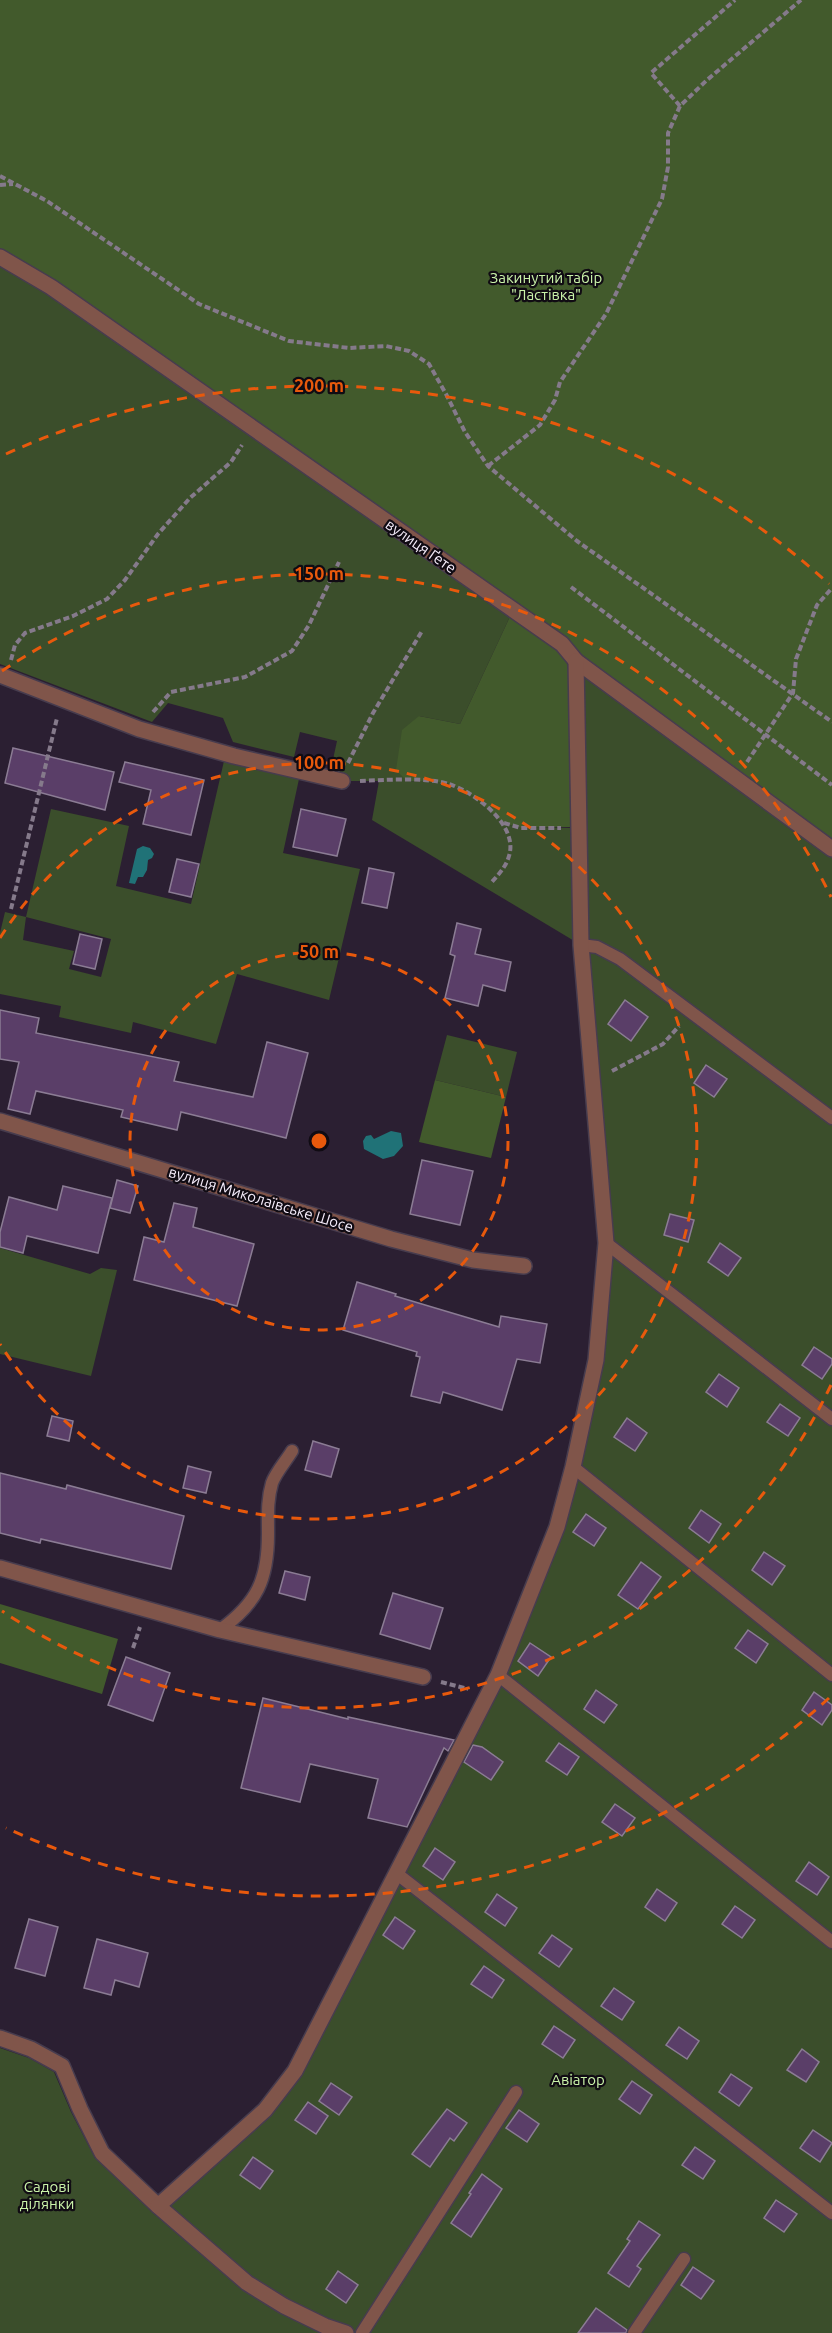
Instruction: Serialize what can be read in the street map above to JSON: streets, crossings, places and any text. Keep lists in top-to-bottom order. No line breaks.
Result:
{"streets":{"street":["вулиця Ґете","вулиця Миколаївське Шосе"]},"parks":["Закинутий табір \"Ластівка\"","Авіатор","Садові ділянки"],"rings":["200 m","150 m","100 m","50 m"]}
